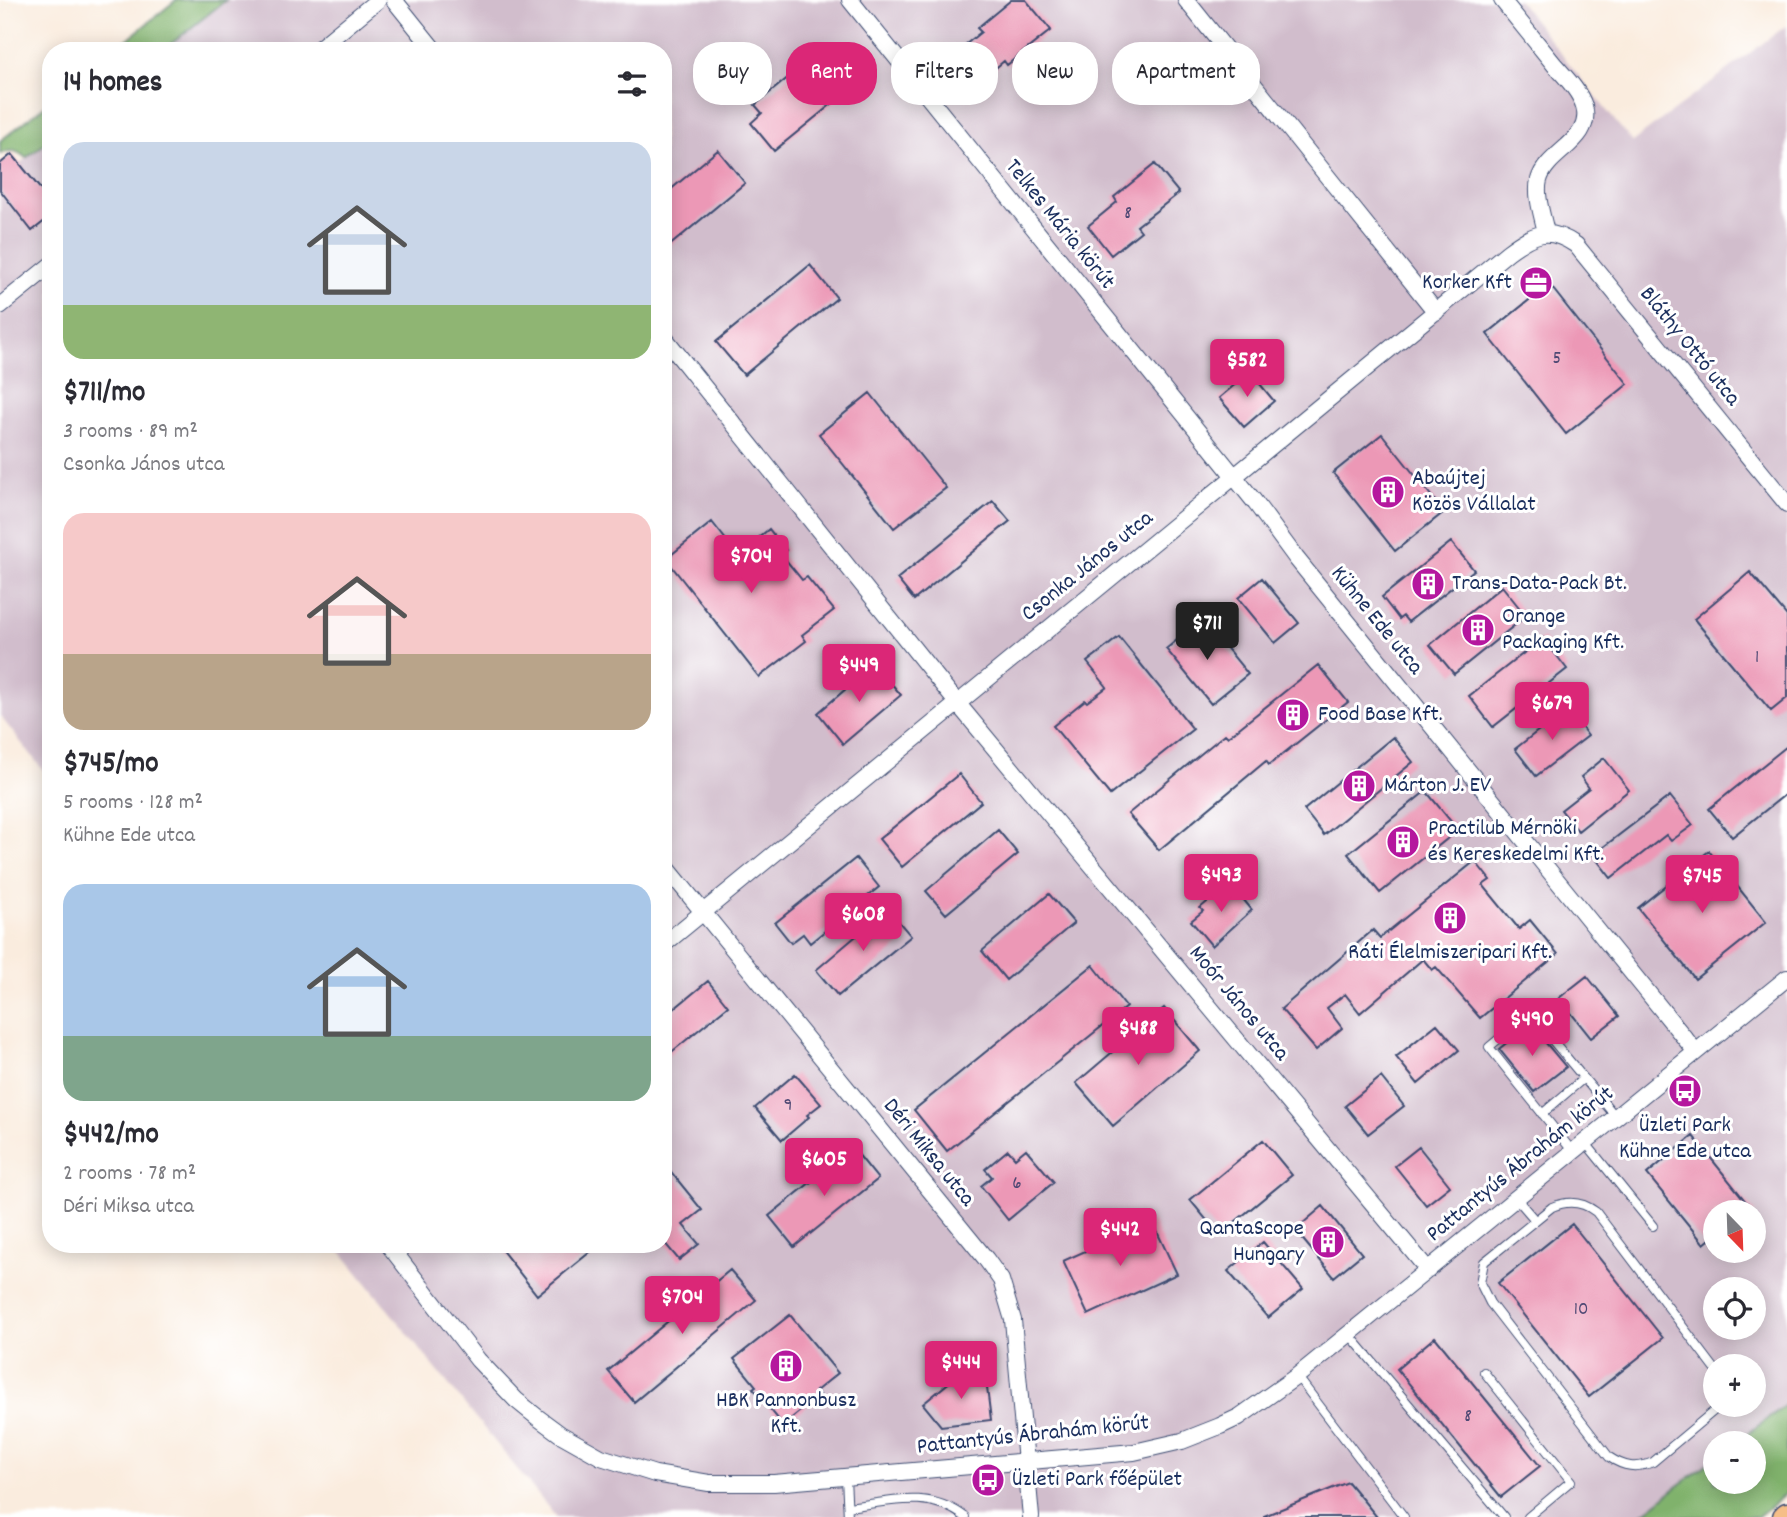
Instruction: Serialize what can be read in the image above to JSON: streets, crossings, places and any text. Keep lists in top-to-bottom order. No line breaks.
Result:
{"streets":{"street":["Telkes Mária körút","Bláthy Ottó utca","Csonka János utca","Kühne Ede utca","Moór János utca","Déri Miksa utca","Pattantyús Ábrahám körút"]},"crossings":[["Telkes Mária körút","Csonka János utca"],["Telkes Mária körút","Kühne Ede utca"],["Bláthy Ottó utca","Csonka János utca"],["Csonka János utca","Kühne Ede utca"],["Csonka János utca","Moór János utca"],["Csonka János utca","Déri Miksa utca"],["Kühne Ede utca","Pattantyús Ábrahám körút"],["Moór János utca","Pattantyús Ábrahám körút"],["Déri Miksa utca","Pattantyús Ábrahám körút"]],"places":{"office":["Korker Kft"],"building":["Abaújtej Közös Vállalat","Trans-Data-Pack Bt.","Orange Packaging Kft.","Food Base Kft.","Márton J. EV","Practilub Mérnöki és Kereskedelmi Kft.","Ráti Élelmiszeripari Kft.","QantaScope Hungary","HBK Pannonbusz Kft."],"bus stop":["Üzleti Park Kühne Ede utca","Üzleti Park főépület"]},"house_numbers":["8","5","1","9","6","10","8"],"north":"bottom right","page":{"chip":["Buy","Rent","Filters","New","Apartment"],"heading":"14 homes","list":[{"name":"$711/mo","note":"3 rooms · 89 m² · Csonka János utca"},{"name":"$745/mo","note":"5 rooms · 128 m² · Kühne Ede utca"},{"name":"$442/mo","note":"2 rooms · 78 m² · Déri Miksa utca"}],"price":["$582","$704","$711","$449","$679","$493","$745","$608","$490","$488","$605","$442","$704","$444"],"map_buttons":["+","−"]}}
